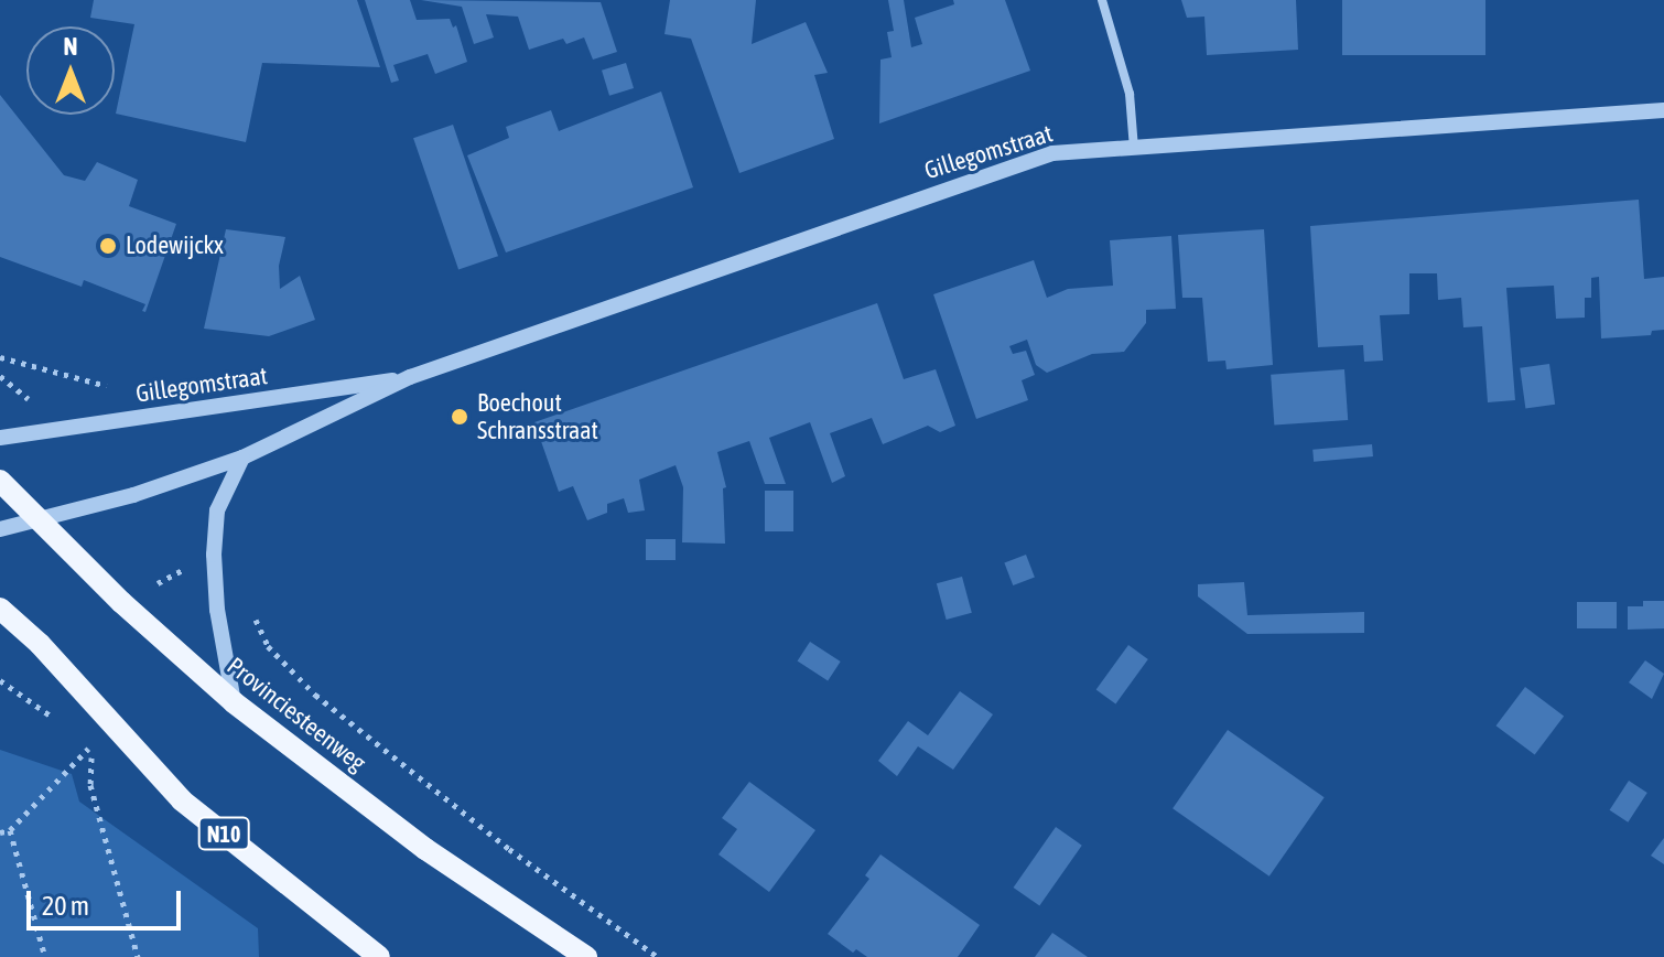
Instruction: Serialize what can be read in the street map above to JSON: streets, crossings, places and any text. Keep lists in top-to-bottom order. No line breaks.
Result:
{"streets":{"main road":["Provinciesteenweg","N10"],"street":["Gillegomstraat"]},"crossings":[["Gillegomstraat","Provinciesteenweg"]],"places":["Lodewijckx","Boechout Schransstraat"],"scale_bar":"20 m","north":"top"}
